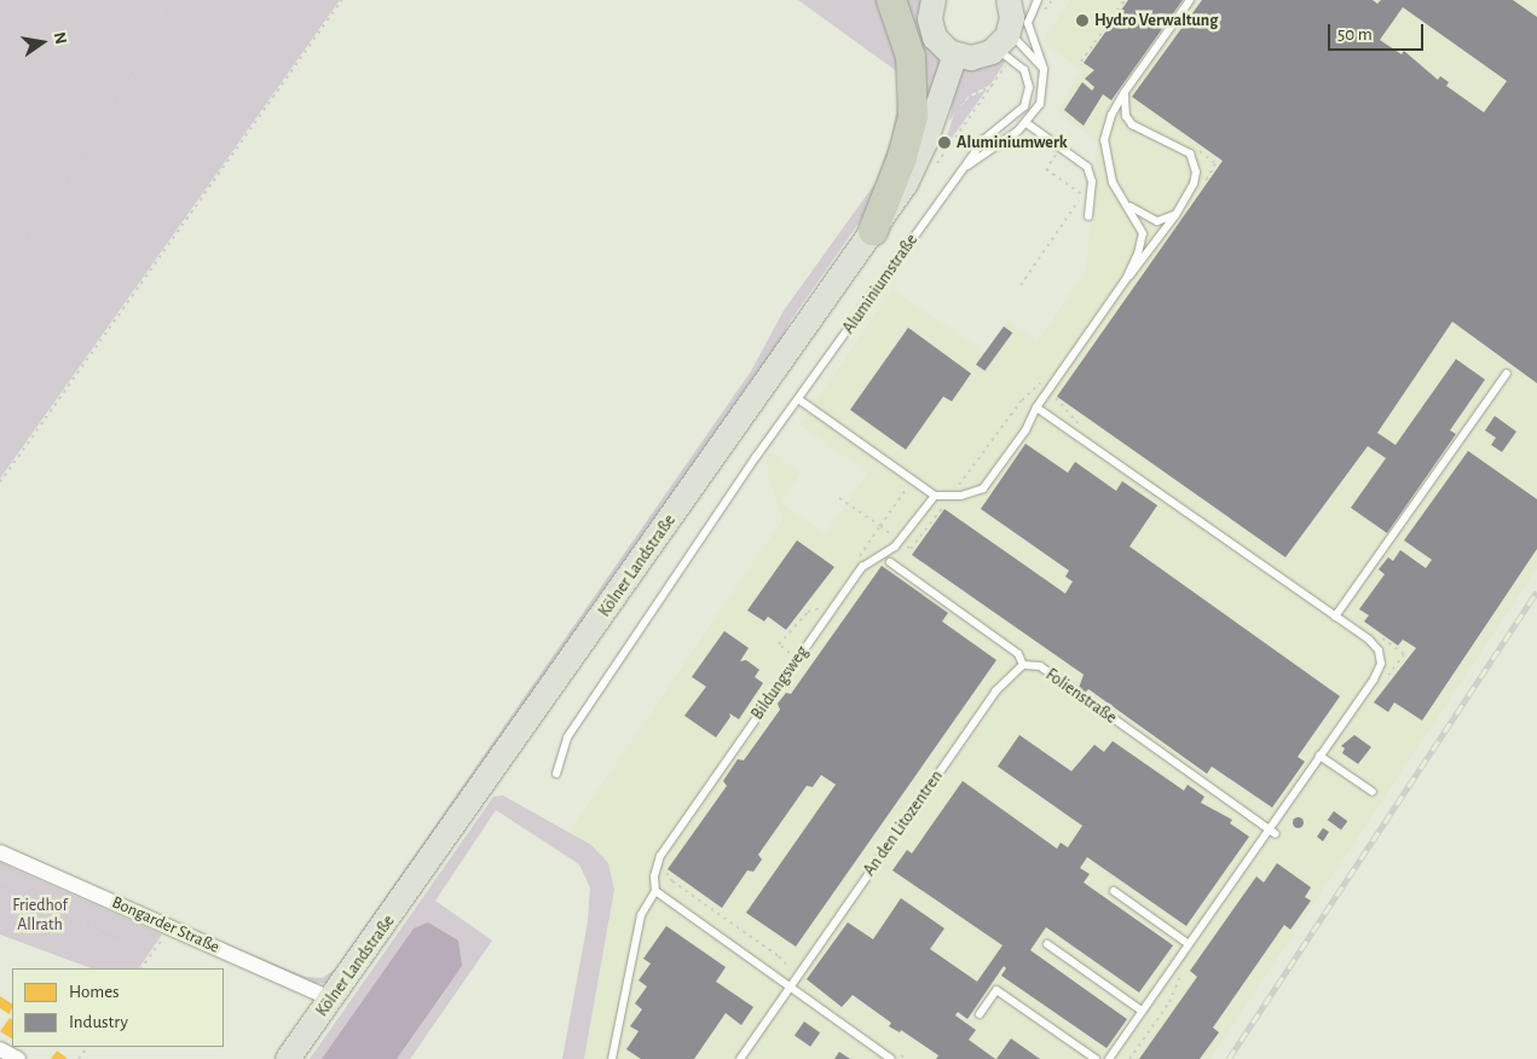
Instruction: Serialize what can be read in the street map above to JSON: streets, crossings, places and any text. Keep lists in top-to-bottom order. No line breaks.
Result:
{"streets":{"main road":["Kölner Landstraße"],"street":["Bongarder Straße"],"lane":["Aluminiumstraße","Bildungsweg","Folienstraße","An den Litozentren"]},"crossings":[["Kölner Landstraße","Bongarder Straße"],["Folienstraße","An den Litozentren"]],"parks":["Friedhof Allrath"],"places":["Hydro Verwaltung","Aluminiumwerk"],"legend":["Homes","Industry"],"scale_bar":"50 m","north":"right"}
